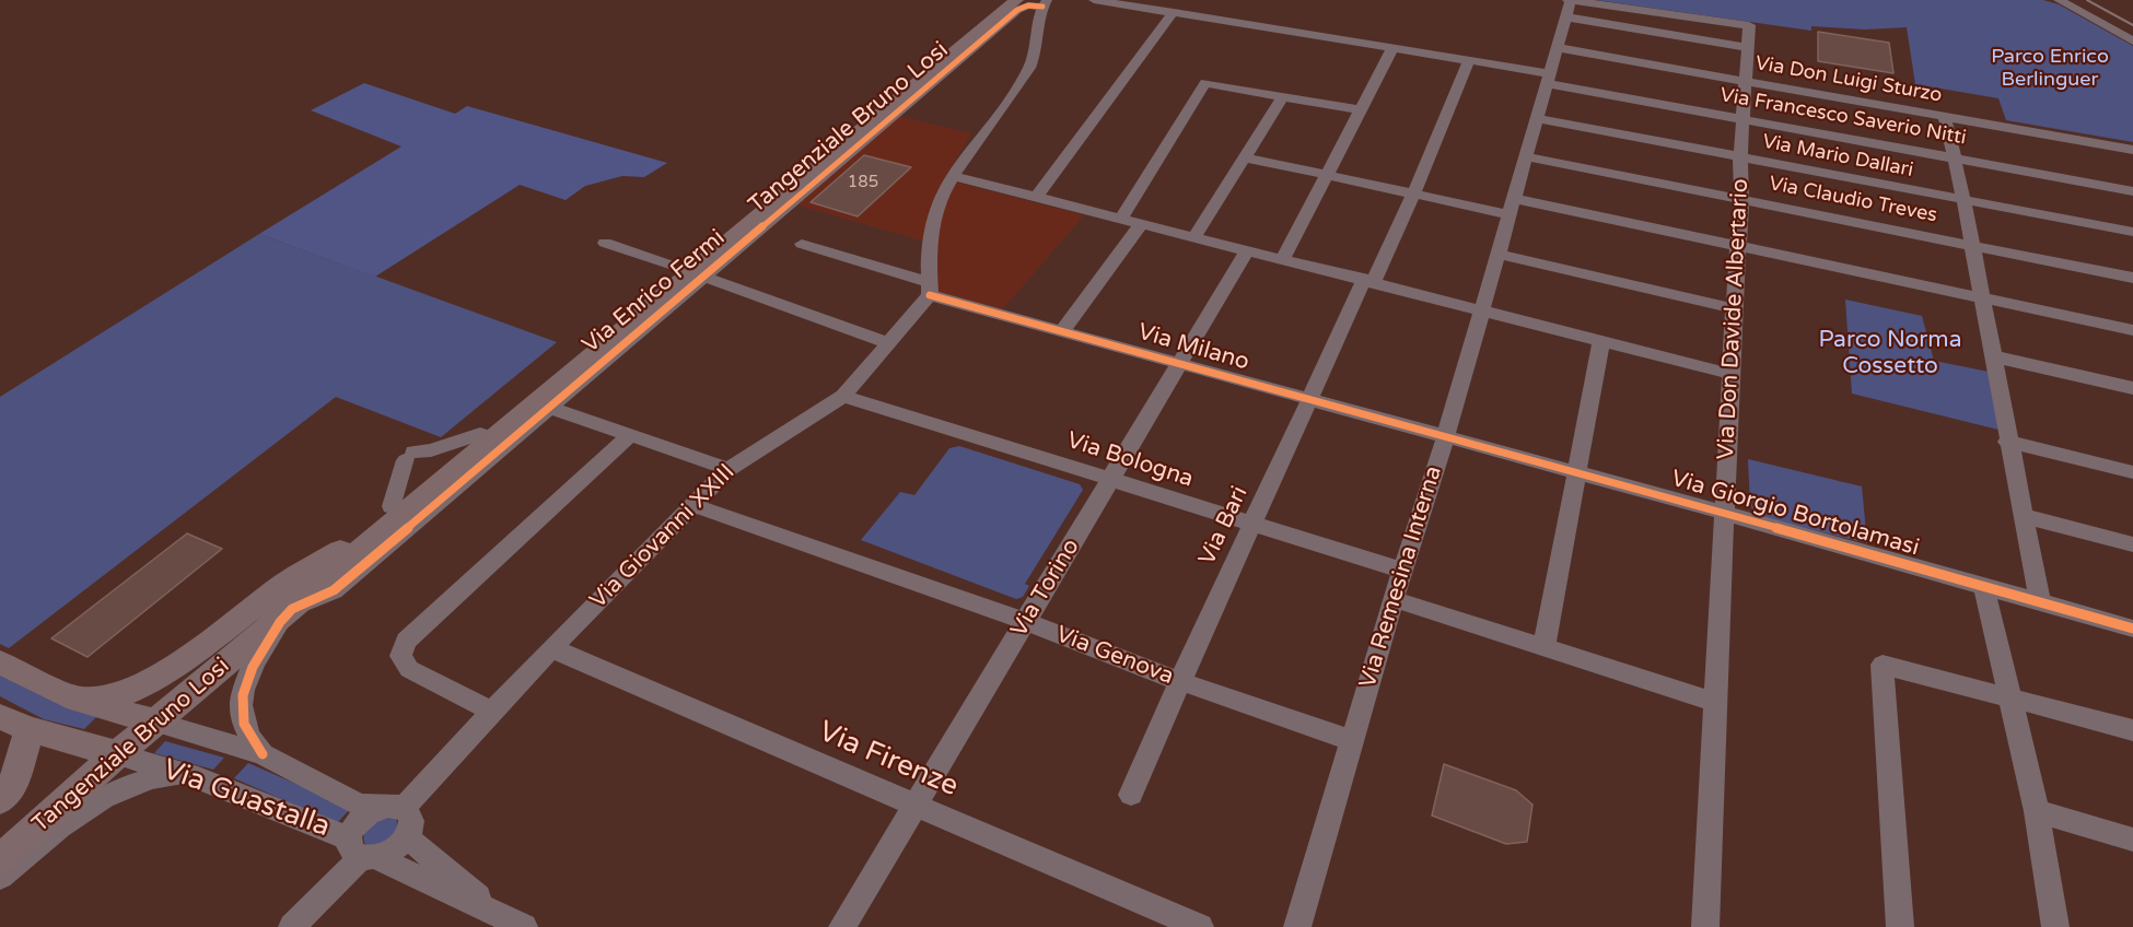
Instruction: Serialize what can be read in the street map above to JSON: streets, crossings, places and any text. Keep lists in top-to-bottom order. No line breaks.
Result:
{"streets":{"main road":["Tangenziale Bruno Losi","Via Guastalla"],"street":["Via Don Luigi Sturzo","Via Francesco Saverio Nitti","Via Mario Dallari","Via Claudio Treves","Via Enrico Fermi","Via Don Davide Albertario","Via Milano","Via Bologna","Via Giorgio Bortolamasi","Via Bari","Via Giovanni XXIII","Via Remesina Interna","Via Torino","Via Genova","Via Firenze"]},"crossings":[["Via Don Luigi Sturzo","Via Don Davide Albertario"],["Via Don Luigi Sturzo","Via Remesina Interna"],["Via Francesco Saverio Nitti","Via Don Davide Albertario"],["Via Francesco Saverio Nitti","Via Bari"],["Via Francesco Saverio Nitti","Via Remesina Interna"],["Tangenziale Bruno Losi","Via Enrico Fermi"],["Tangenziale Bruno Losi","Via Guastalla"],["Via Mario Dallari","Via Don Davide Albertario"],["Via Mario Dallari","Via Remesina Interna"],["Via Claudio Treves","Via Don Davide Albertario"],["Via Claudio Treves","Via Remesina Interna"],["Via Don Davide Albertario","Via Giorgio Bortolamasi"],["Via Don Davide Albertario","Via Remesina Interna"],["Via Milano","Via Giorgio Bortolamasi"],["Via Milano","Via Bari"],["Via Milano","Via Giovanni XXIII"],["Via Milano","Via Remesina Interna"],["Via Milano","Via Torino"],["Via Bologna","Via Bari"],["Via Bologna","Via Giovanni XXIII"],["Via Bologna","Via Remesina Interna"],["Via Bologna","Via Torino"],["Via Giorgio Bortolamasi","Via Remesina Interna"],["Via Bari","Via Genova"],["Via Giovanni XXIII","Via Genova"],["Via Giovanni XXIII","Via Firenze"],["Via Giovanni XXIII","Via Guastalla"],["Via Remesina Interna","Via Genova"],["Via Torino","Via Genova"],["Via Torino","Via Firenze"]],"parks":["Parco Enrico Berlinguer","Parco Norma Cossetto"],"house_numbers":["185"]}
